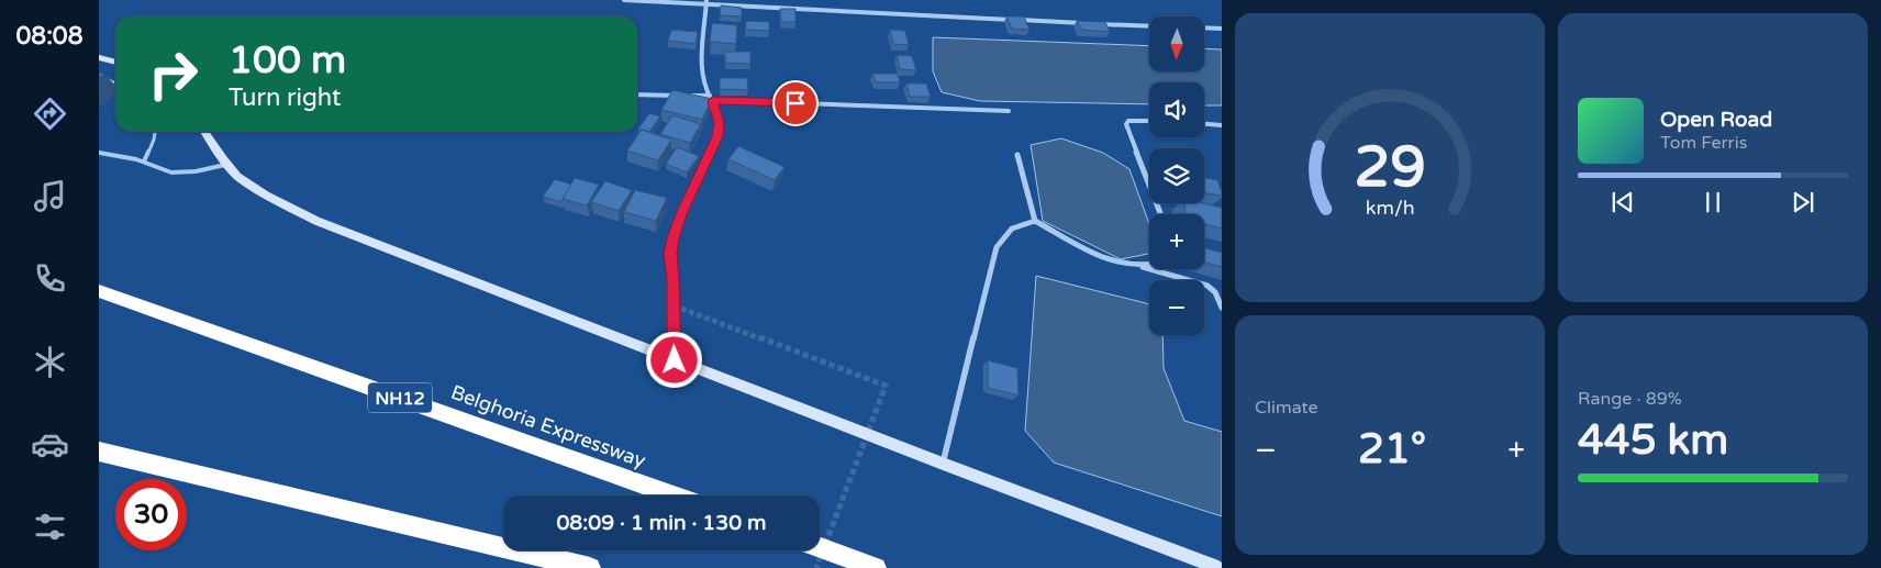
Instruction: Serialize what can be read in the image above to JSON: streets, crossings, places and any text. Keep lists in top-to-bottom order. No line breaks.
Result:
{"streets":{"highway":["NH12","Belghoria Expressway"]},"north":"bottom","page":{"tabs":"08:08","map_buttons":["+","−"],"turn":["100 m","Turn right"],"song":["Open Road","Tom Ferris"],"tile":["Climate",["Range · 89%","445 km"]],"heat":["−","21°","+"],"limit":"30","trip":"08:09 · 1 min · 130 m","gauge":["29","km/h"]}}
